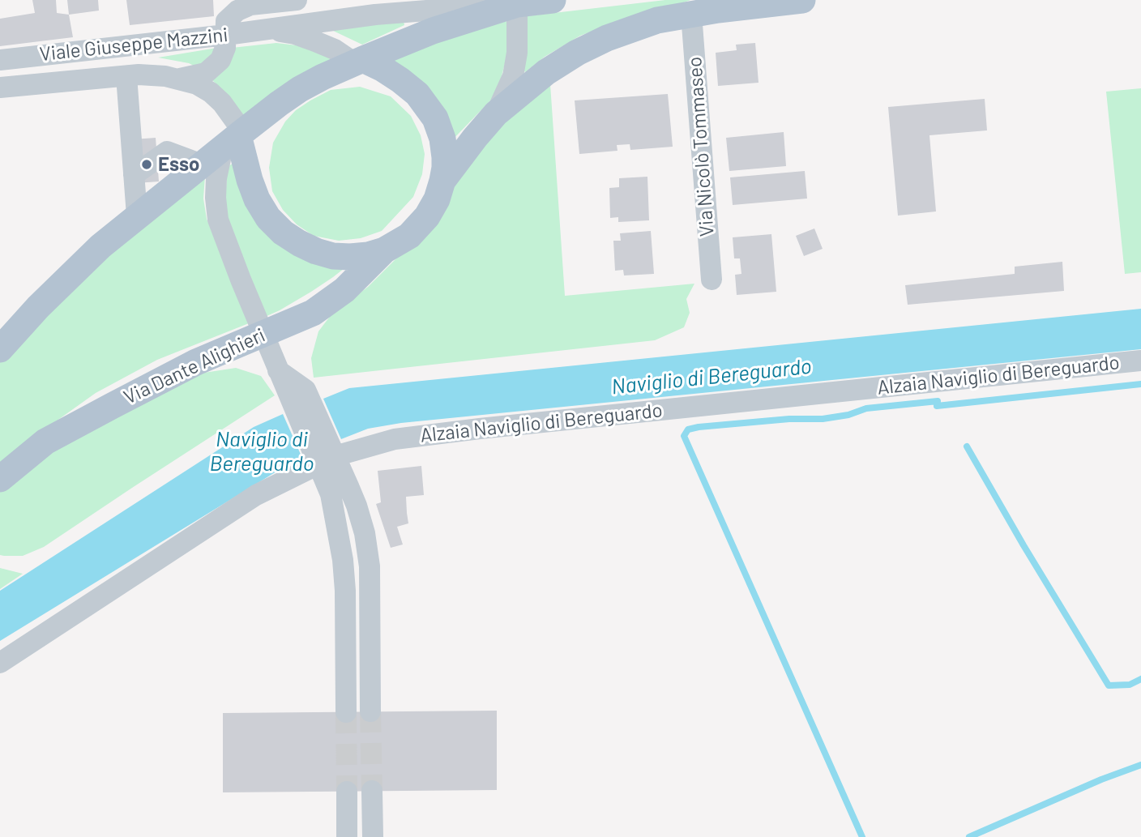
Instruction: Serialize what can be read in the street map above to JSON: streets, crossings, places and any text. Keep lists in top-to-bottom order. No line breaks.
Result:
{"streets":{"main road":["Viale Giuseppe Mazzini","Via Dante Alighieri"],"street":["Via Nicolò Tommaseo","Alzaia Naviglio di Bereguardo"]},"crossings":[["Viale Giuseppe Mazzini","Via Nicolò Tommaseo"],["Viale Giuseppe Mazzini","Via Dante Alighieri"]],"water":["Naviglio di Bereguardo"],"places":["Esso"]}
